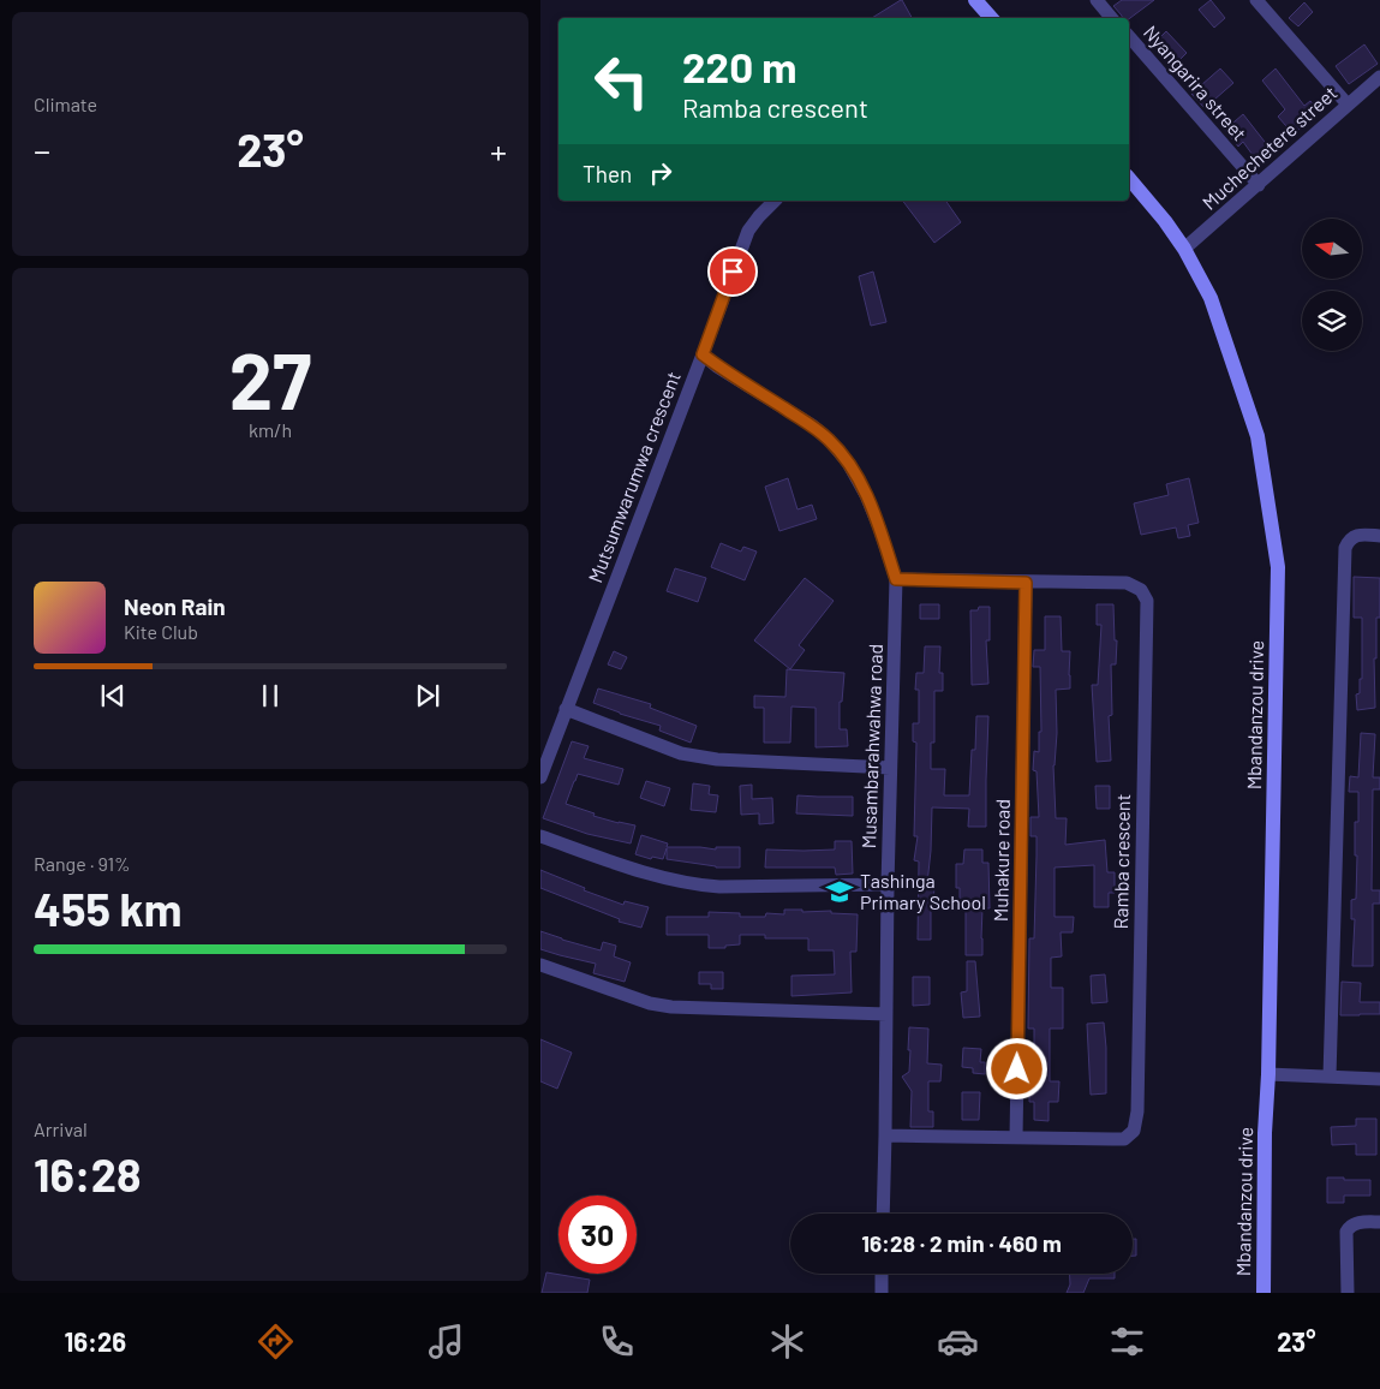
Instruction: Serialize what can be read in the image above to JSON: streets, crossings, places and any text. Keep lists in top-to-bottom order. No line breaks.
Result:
{"streets":{"street":["Nyangarira street","Muchechetere street","Mutsumwarumwa crescent","Mbandanzou drive","Musambarahwahwa road","Muhakure road","Ramba crescent"]},"crossings":[["Nyangarira street","Muchechetere street"],["Muchechetere street","Mbandanzou drive"],["Mutsumwarumwa crescent","Musambarahwahwa road"],["Musambarahwahwa road","Ramba crescent"],["Muhakure road","Ramba crescent"]],"places":{"school or university":["Tashinga Primary School"]},"north":"left","page":{"tile":["Climate",["27","km/h"],["Range · 91%","455 km"],["Arrival","16:28"]],"turn":["220 m","Ramba crescent"],"heat":["−","23°","+"],"then":"Then","song":["Neon Rain","Kite Club"],"limit":"30","trip":"16:28 · 2 min · 460 m","tabs":["16:26","23°"]}}
